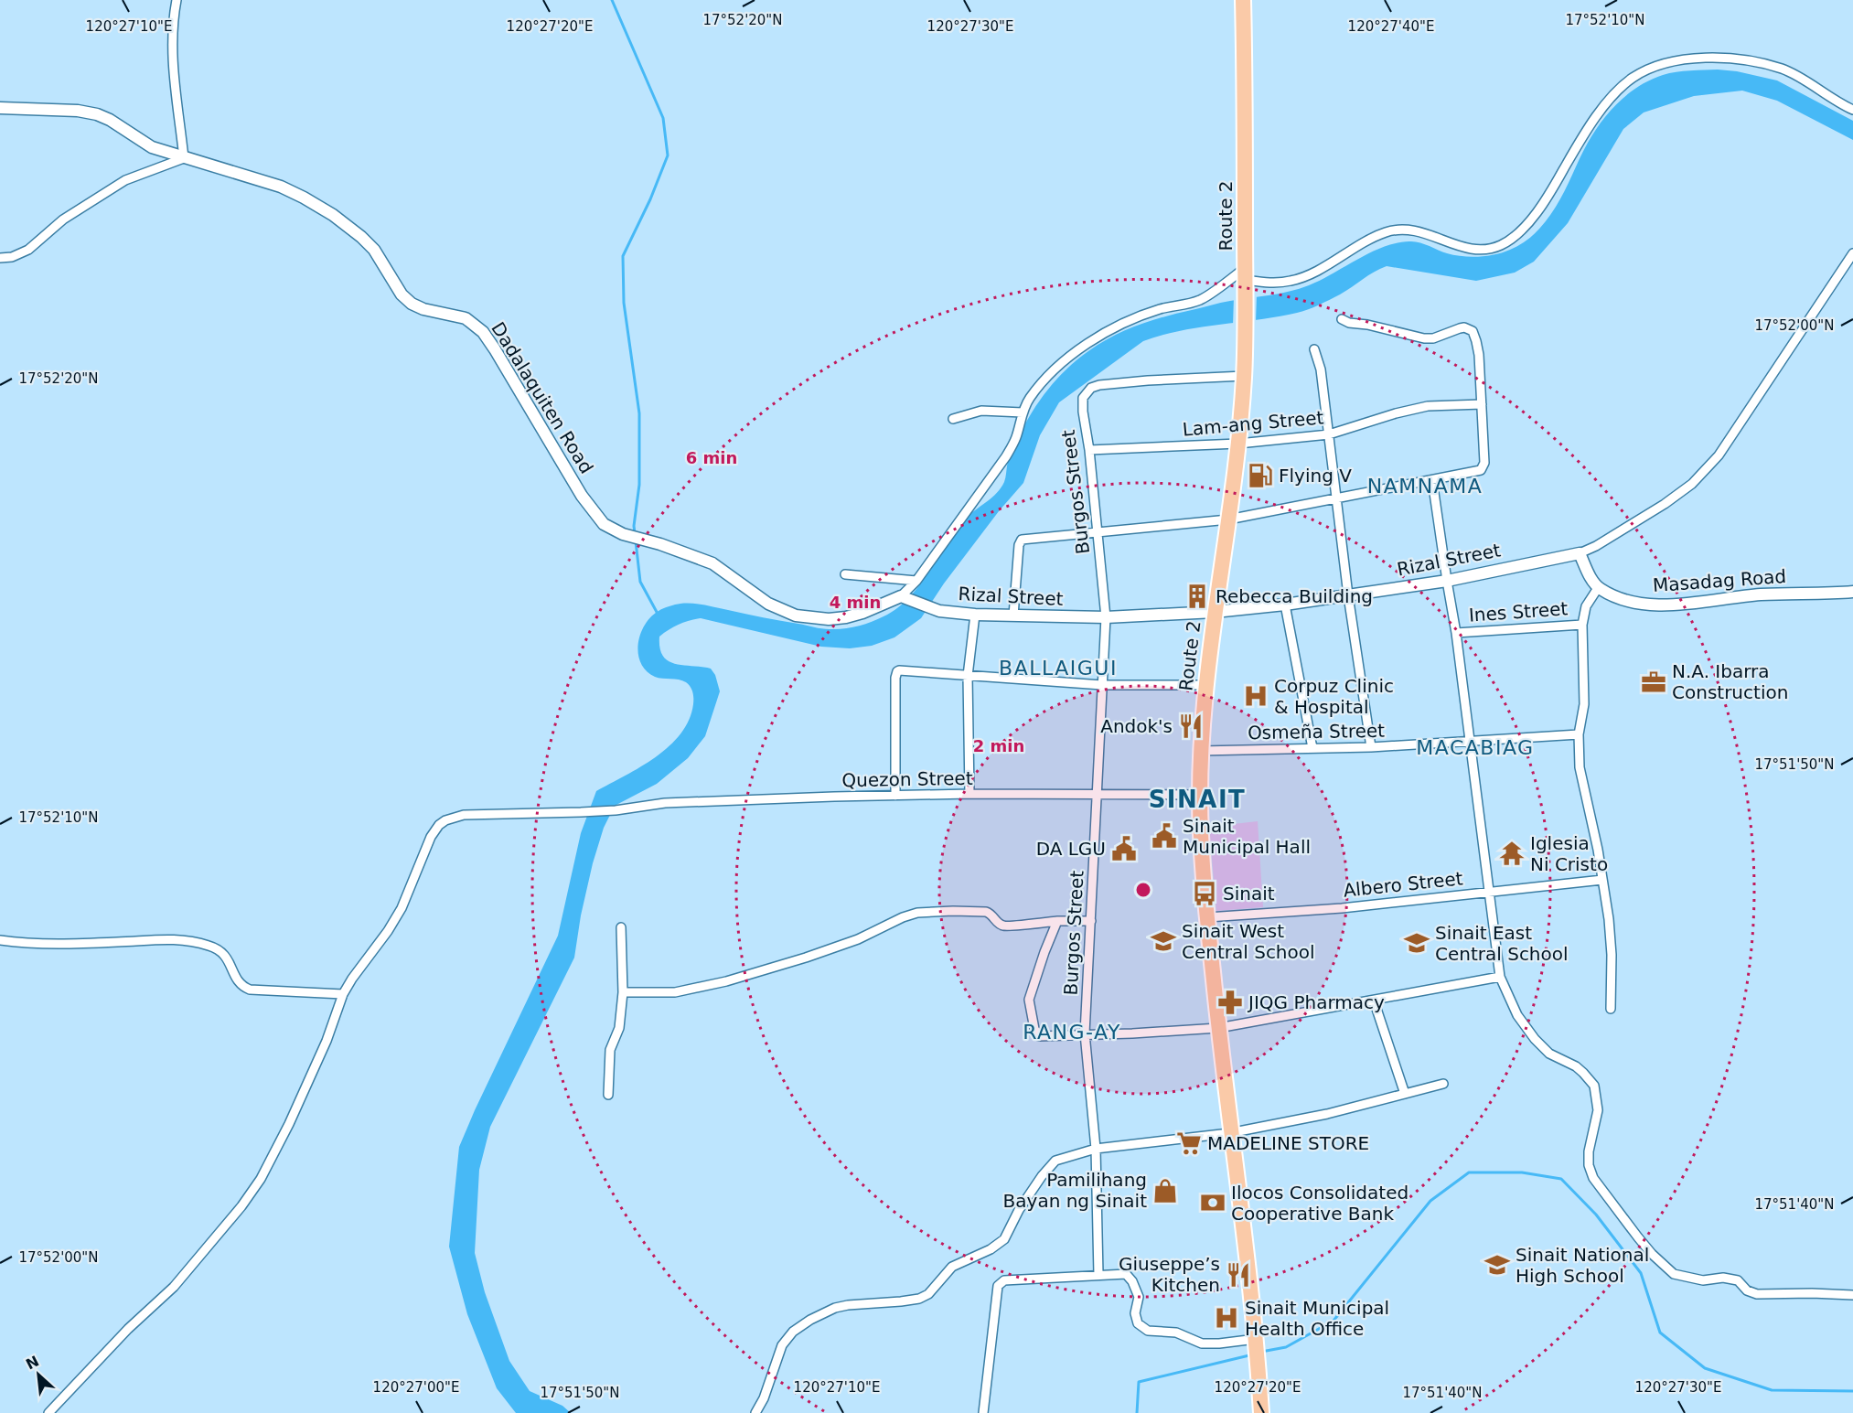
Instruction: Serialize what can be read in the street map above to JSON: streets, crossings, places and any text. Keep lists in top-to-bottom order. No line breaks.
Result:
{"streets":{"highway":["Route 2"],"street":["Dadalaquiten Road","Lam-ang Street","Burgos Street","Rizal Street","Masadag Road","Ines Street","Osmeña Street","Quezon Street","Albero Street"]},"crossings":[["Route 2","Lam-ang Street"],["Route 2","Burgos Street"],["Route 2","Rizal Street"],["Route 2","Osmeña Street"],["Route 2","Quezon Street"],["Route 2","Albero Street"],["Dadalaquiten Road","Rizal Street"],["Lam-ang Street","Burgos Street"],["Burgos Street","Rizal Street"],["Burgos Street","Quezon Street"]],"districts":["NAMNAMA","BALLAIGUI","MACABIAG","SINAIT","RANG-AY"],"places":{"fuel station":["Flying V"],"building":["Rebecca Building"],"office":["N.A. Ibarra Construction"],"hospital":["Corpuz Clinic & Hospital","Sinait Municipal Health Office"],"restaurant":["Andok's","Giuseppe’s Kitchen"],"public building":["Sinait Municipal Hall","DA LGU"],"temple":["Iglesia Ni Cristo"],"bus stop":["Sinait"],"school or university":["Sinait West Central School","Sinait East Central School","Sinait National High School"],"pharmacy":["JIQG Pharmacy"],"supermarket":["MADELINE STORE"],"shop":["Pamilihang Bayan ng Sinait"],"bank":["Ilocos Consolidated Cooperative Bank"]},"north":"top left","coordinates":["17°52'20\"N","17°52'10\"N","120°27'10\"E","120°27'20\"E","120°27'30\"E","120°27'40\"E","17°52'00\"N","17°51'50\"N","17°51'40\"N","120°27'00\"E"],"rings":["6 min","4 min","2 min"]}
